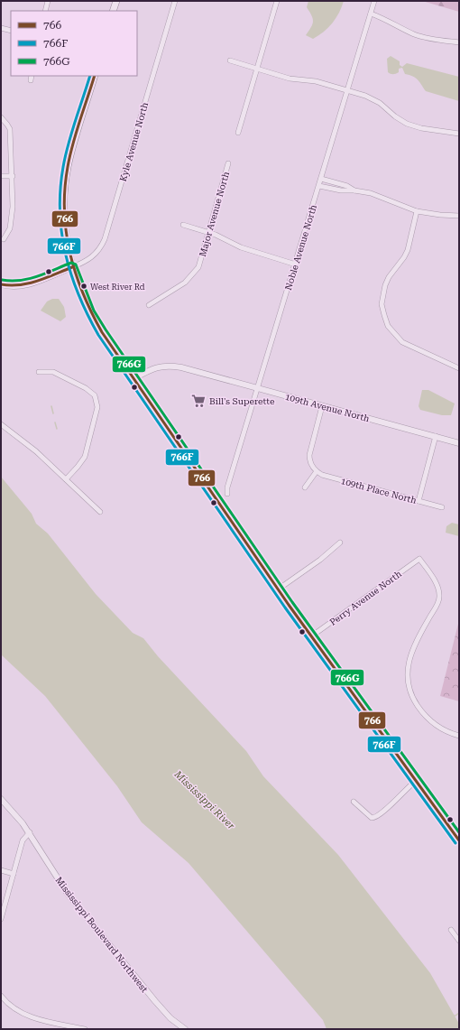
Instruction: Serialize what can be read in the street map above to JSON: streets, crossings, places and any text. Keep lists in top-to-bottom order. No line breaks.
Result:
{"streets":{"street":["Kyle Avenue North","Major Avenue North","Noble Avenue North","109th Avenue North","109th Place North","Perry Avenue North","Mississippi Boulevard Northwest"]},"crossings":[["Noble Avenue North","109th Avenue North"]],"water":["Mississippi River"],"places":{"other":["West River Rd"],"supermarket":["Bill's Superette"]},"lines":["transit line 766","transit line 766F","transit line 766G"],"legend":["766","766F","766G"]}
